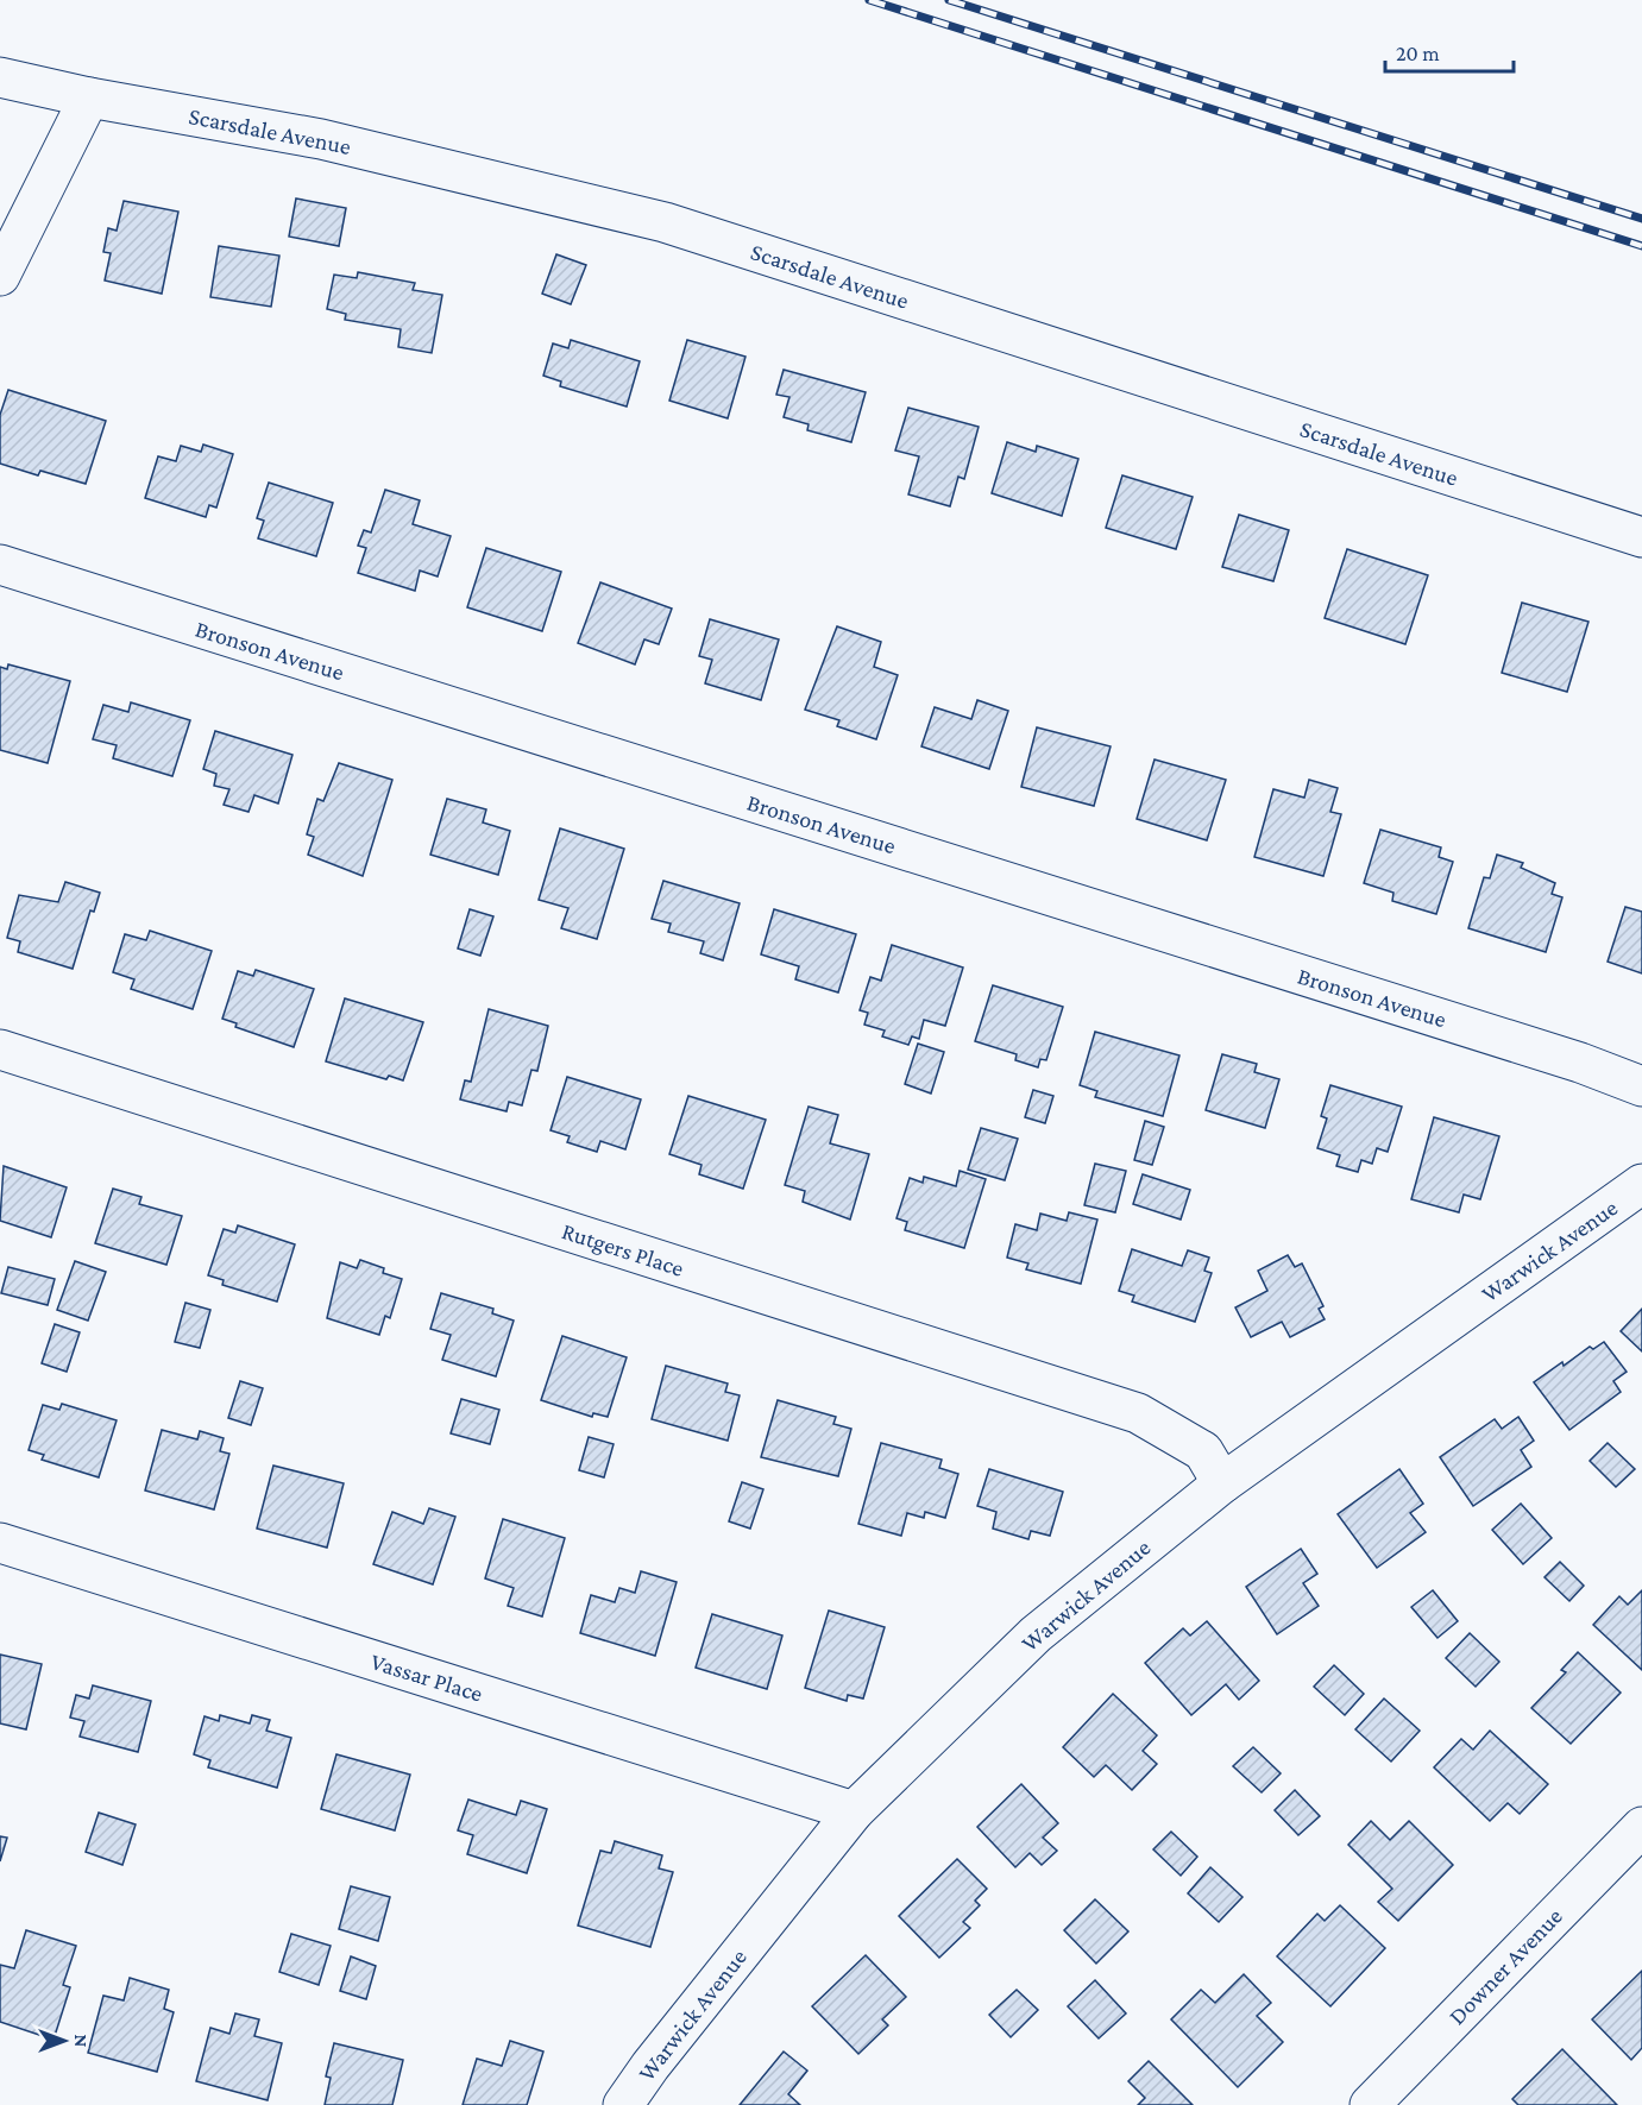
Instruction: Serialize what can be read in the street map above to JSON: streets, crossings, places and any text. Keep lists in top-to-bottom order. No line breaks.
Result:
{"streets":{"street":["Scarsdale Avenue","Bronson Avenue","Rutgers Place","Warwick Avenue","Vassar Place","Downer Avenue"]},"crossings":[["Rutgers Place","Warwick Avenue"],["Warwick Avenue","Vassar Place"]],"scale_bar":"20 m","north":"right"}
